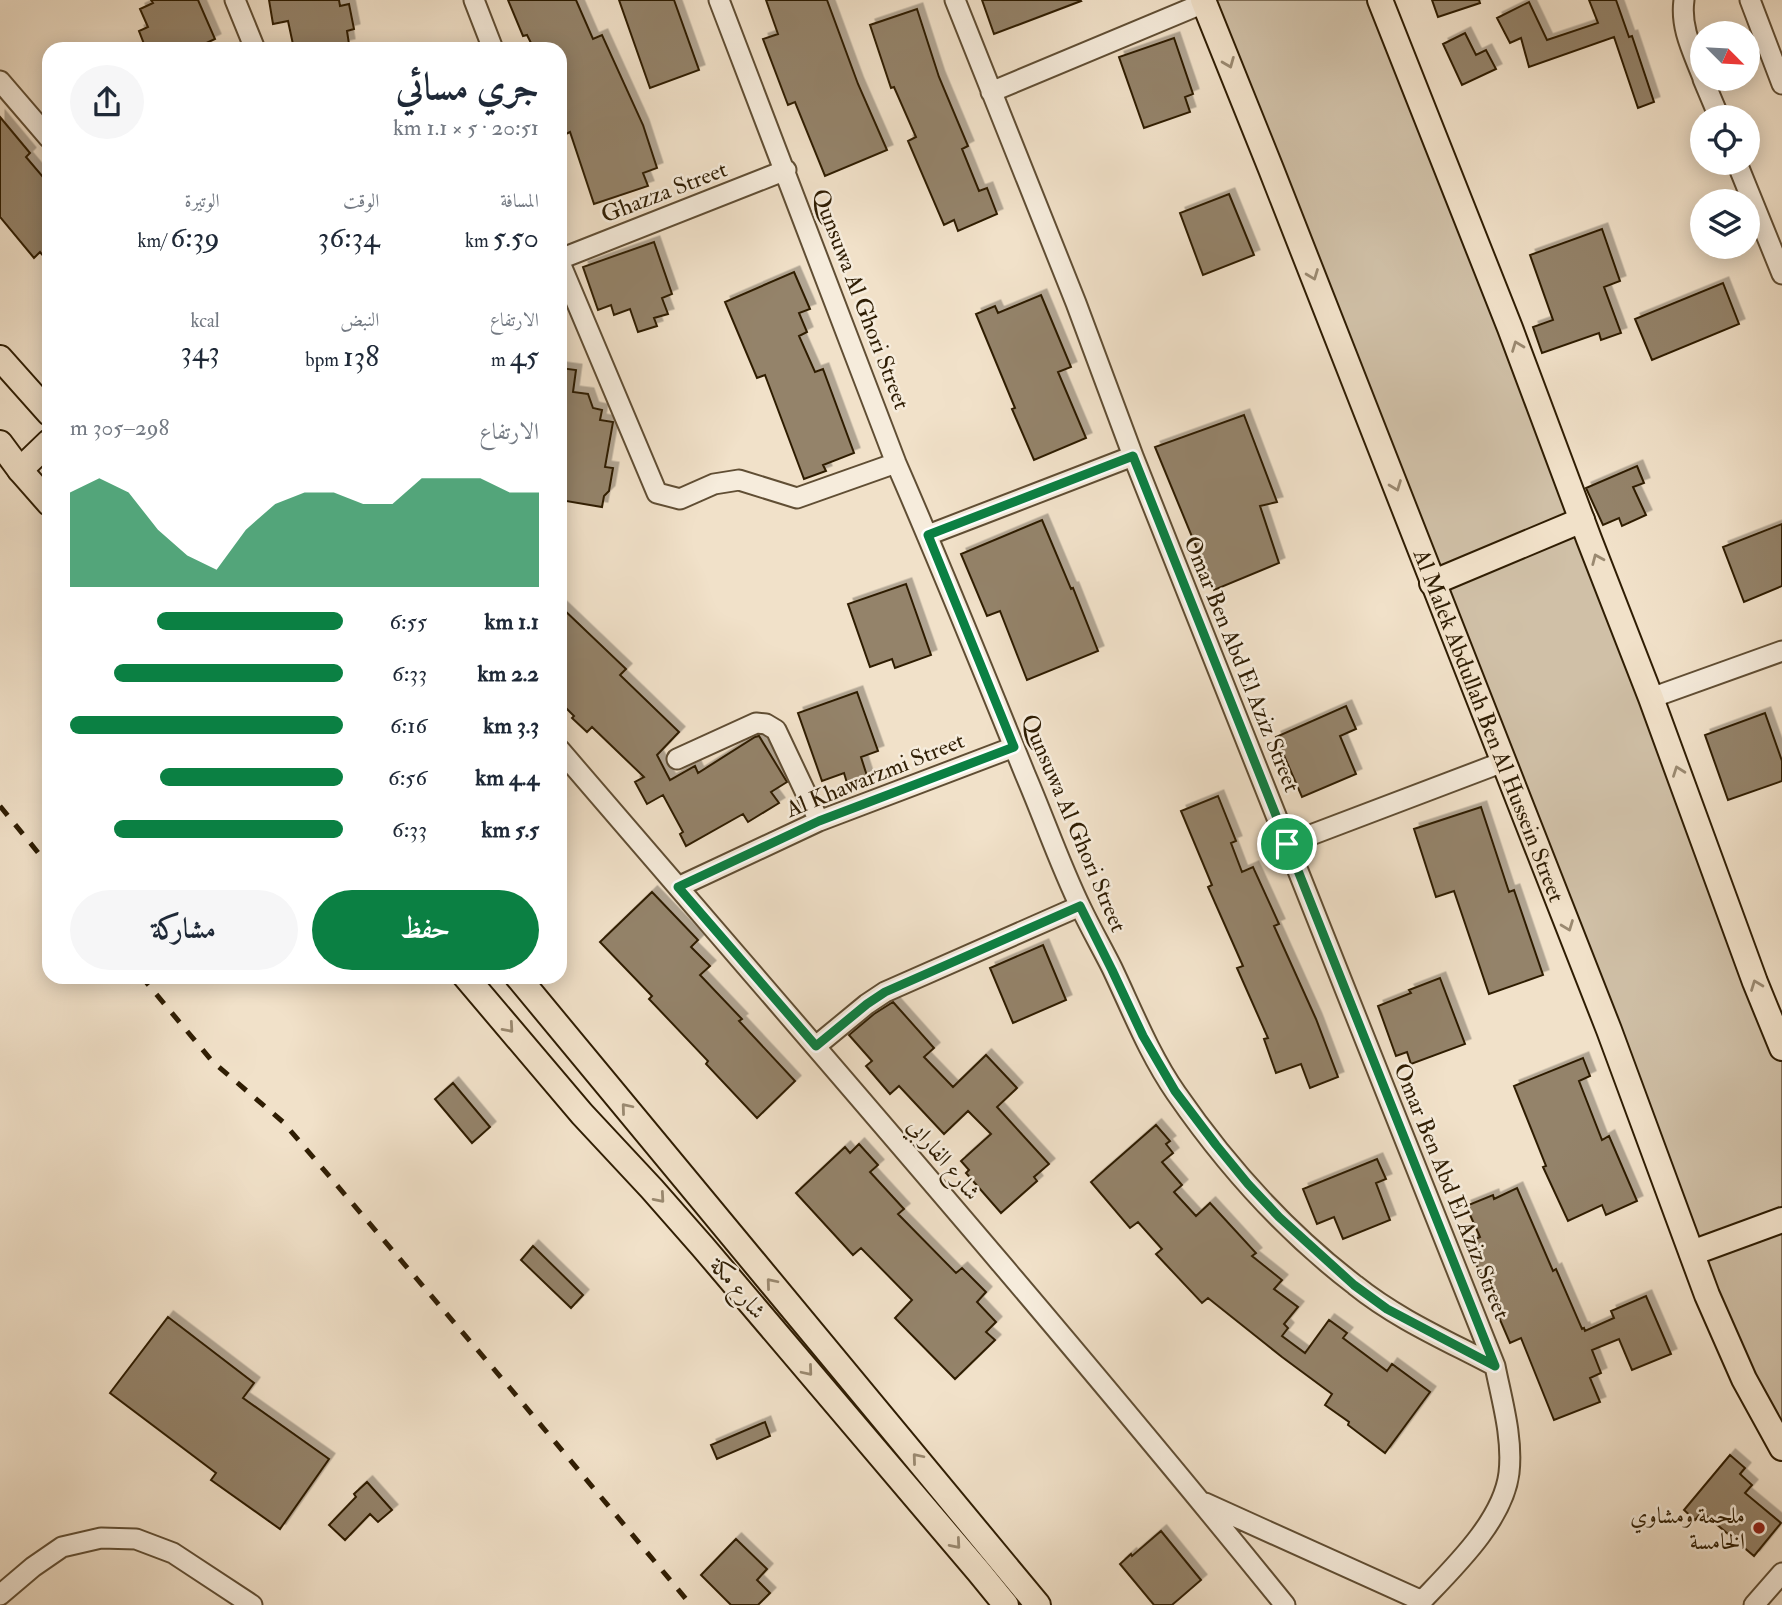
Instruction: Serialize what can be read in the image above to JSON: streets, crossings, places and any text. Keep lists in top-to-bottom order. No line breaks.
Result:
{"streets":{"main road":["Al Malek Abdullah Ben Al Hussein Street","شارع مكة"],"street":["Ghazza Street","Qunsuwa Al Ghori Street","Omar Ben Abd El Aziz Street","Al Khawarzmi Street","شارع الفارابي"]},"crossings":[["Ghazza Street","Qunsuwa Al Ghori Street"],["Qunsuwa Al Ghori Street","Omar Ben Abd El Aziz Street"],["Qunsuwa Al Ghori Street","Al Khawarzmi Street"],["Al Khawarzmi Street","شارع الفارابي"]],"places":["ملحمة ومشاوي الخامسة"],"north":"bottom right","page":{"heading":["جري مسائي","20:51 · 5 × 1.1 km"],"stats":[["المسافة","5.50 km"],["الوقت","36:34"],["الوتيرة","6:39 /km"],["الارتفاع","45 m"],["النبض","138 bpm"],["kcal","343"]],"chart":["الارتفاع","298–305 m"],"list":[{"name":"1.1 km","note":"6:55"},{"name":"2.2 km","note":"6:33"},{"name":"3.3 km","note":"6:16"},{"name":"4.4 km","note":"6:56"},{"name":"5.5 km","note":"6:33"}],"buttons":["حفظ","مشاركة"]}}
